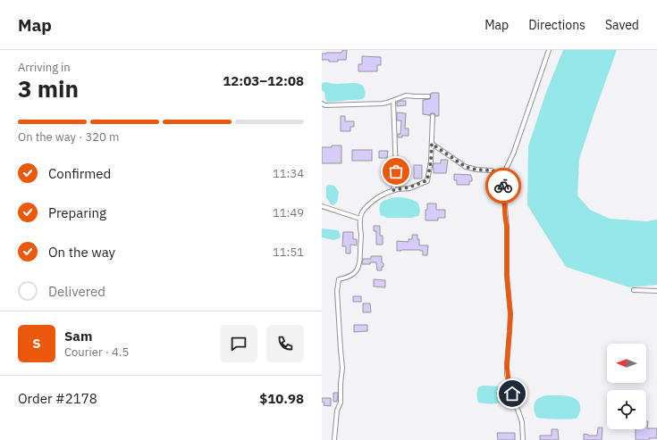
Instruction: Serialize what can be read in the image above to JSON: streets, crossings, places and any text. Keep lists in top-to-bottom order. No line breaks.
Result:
{"north":"left","page":{"header":"Map","nav":["Map","Directions","Saved"],"heading":["3 min","Arriving in","12:03–12:08"],"panel":["Sam","Courier · 4.5","Order #2178","$10.98"],"bar":"On the way · 320 m","list":[["Confirmed","11:34"],["Preparing","11:49"],["On the way","11:51"],"Delivered"],"round":"S"}}
